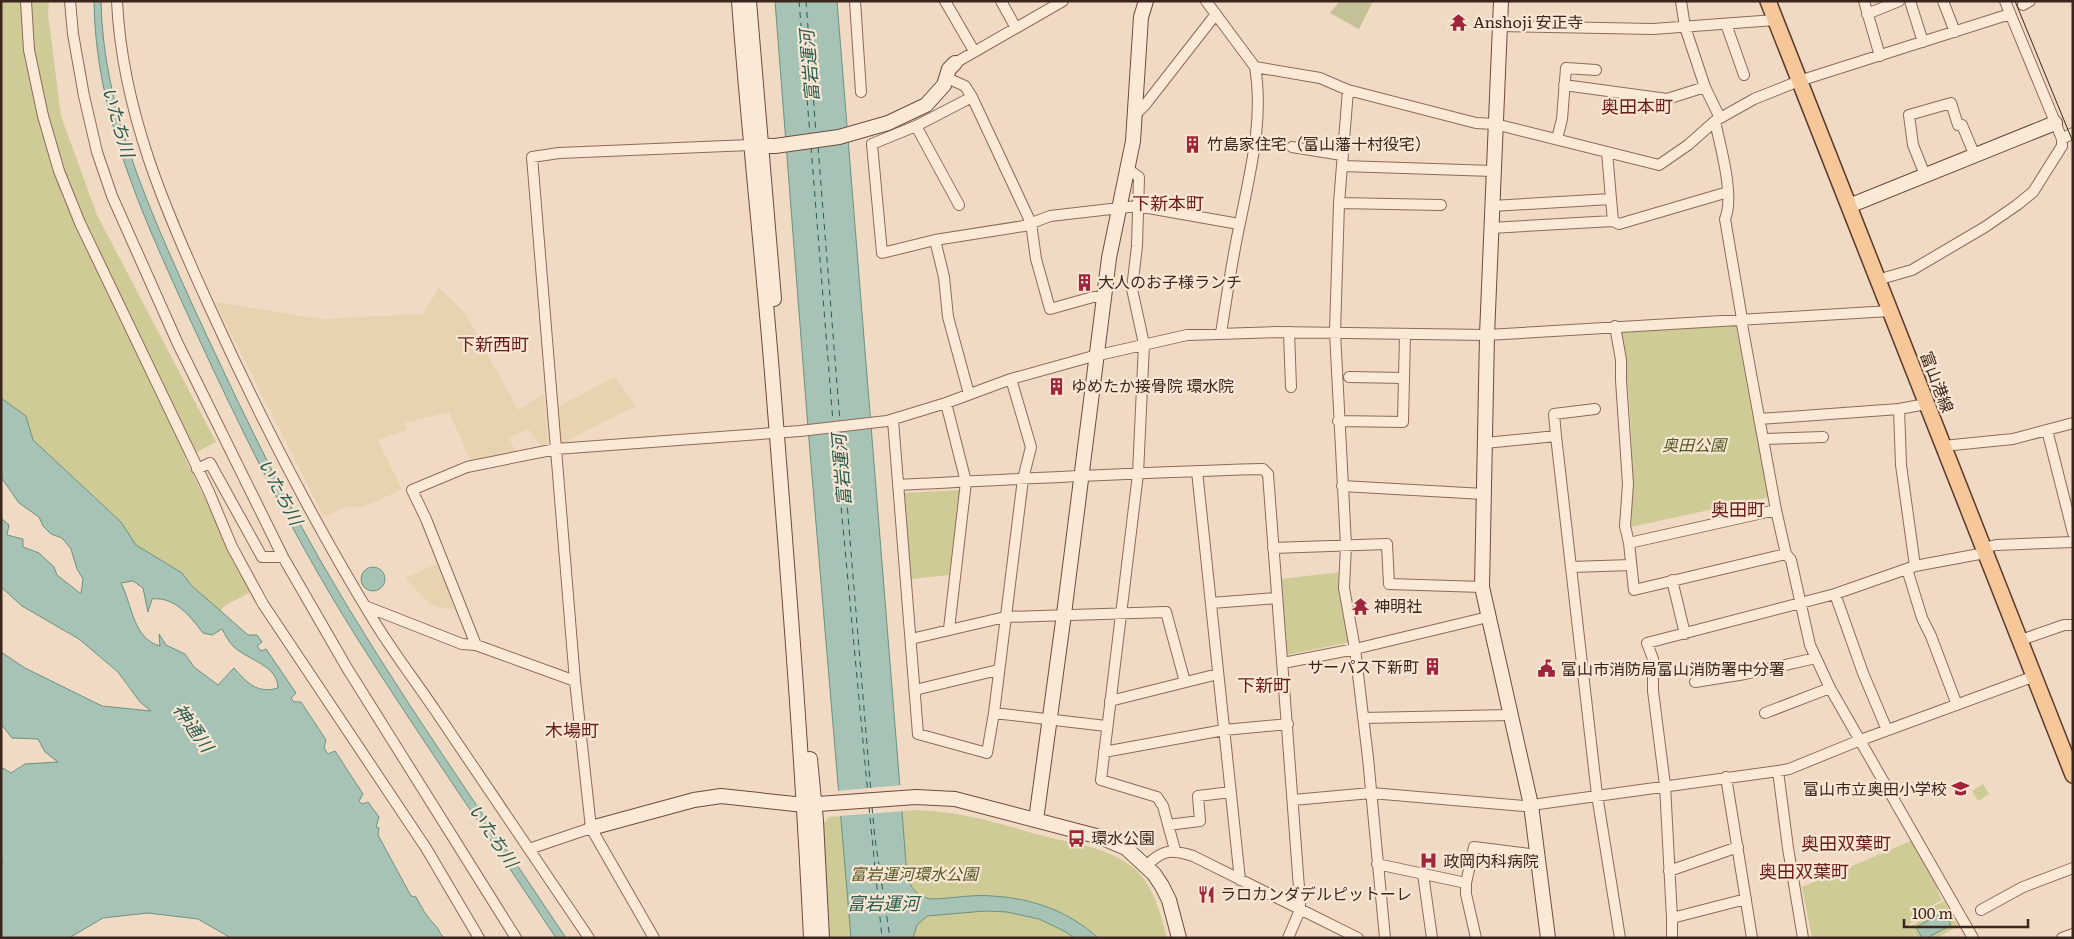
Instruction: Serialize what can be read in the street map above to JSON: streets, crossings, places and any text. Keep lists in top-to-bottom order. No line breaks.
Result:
{"streets":{"main road":["富山港線"]},"districts":["奥田本町","下新本町","下新西町","奥田町","下新町","木場町","奥田双葉町","奥田双葉町"],"water":["富岩運河","いたち川","神通川"],"parks":["奥田公園","富岩運河環水公園"],"places":{"temple":["Anshoji 安正寺","神明社"],"building":["竹島家住宅（富山藩十村役宅）","大人のお子様ランチ","ゆめたか接骨院 環水院","サーパス下新町"],"public building":["富山市消防局富山消防署中分署"],"school or university":["富山市立奥田小学校"],"bus stop":["環水公園"],"hospital":["政岡内科病院"],"restaurant":["ラロカンダデルピットーレ"]},"scale_bar":"100 m"}
